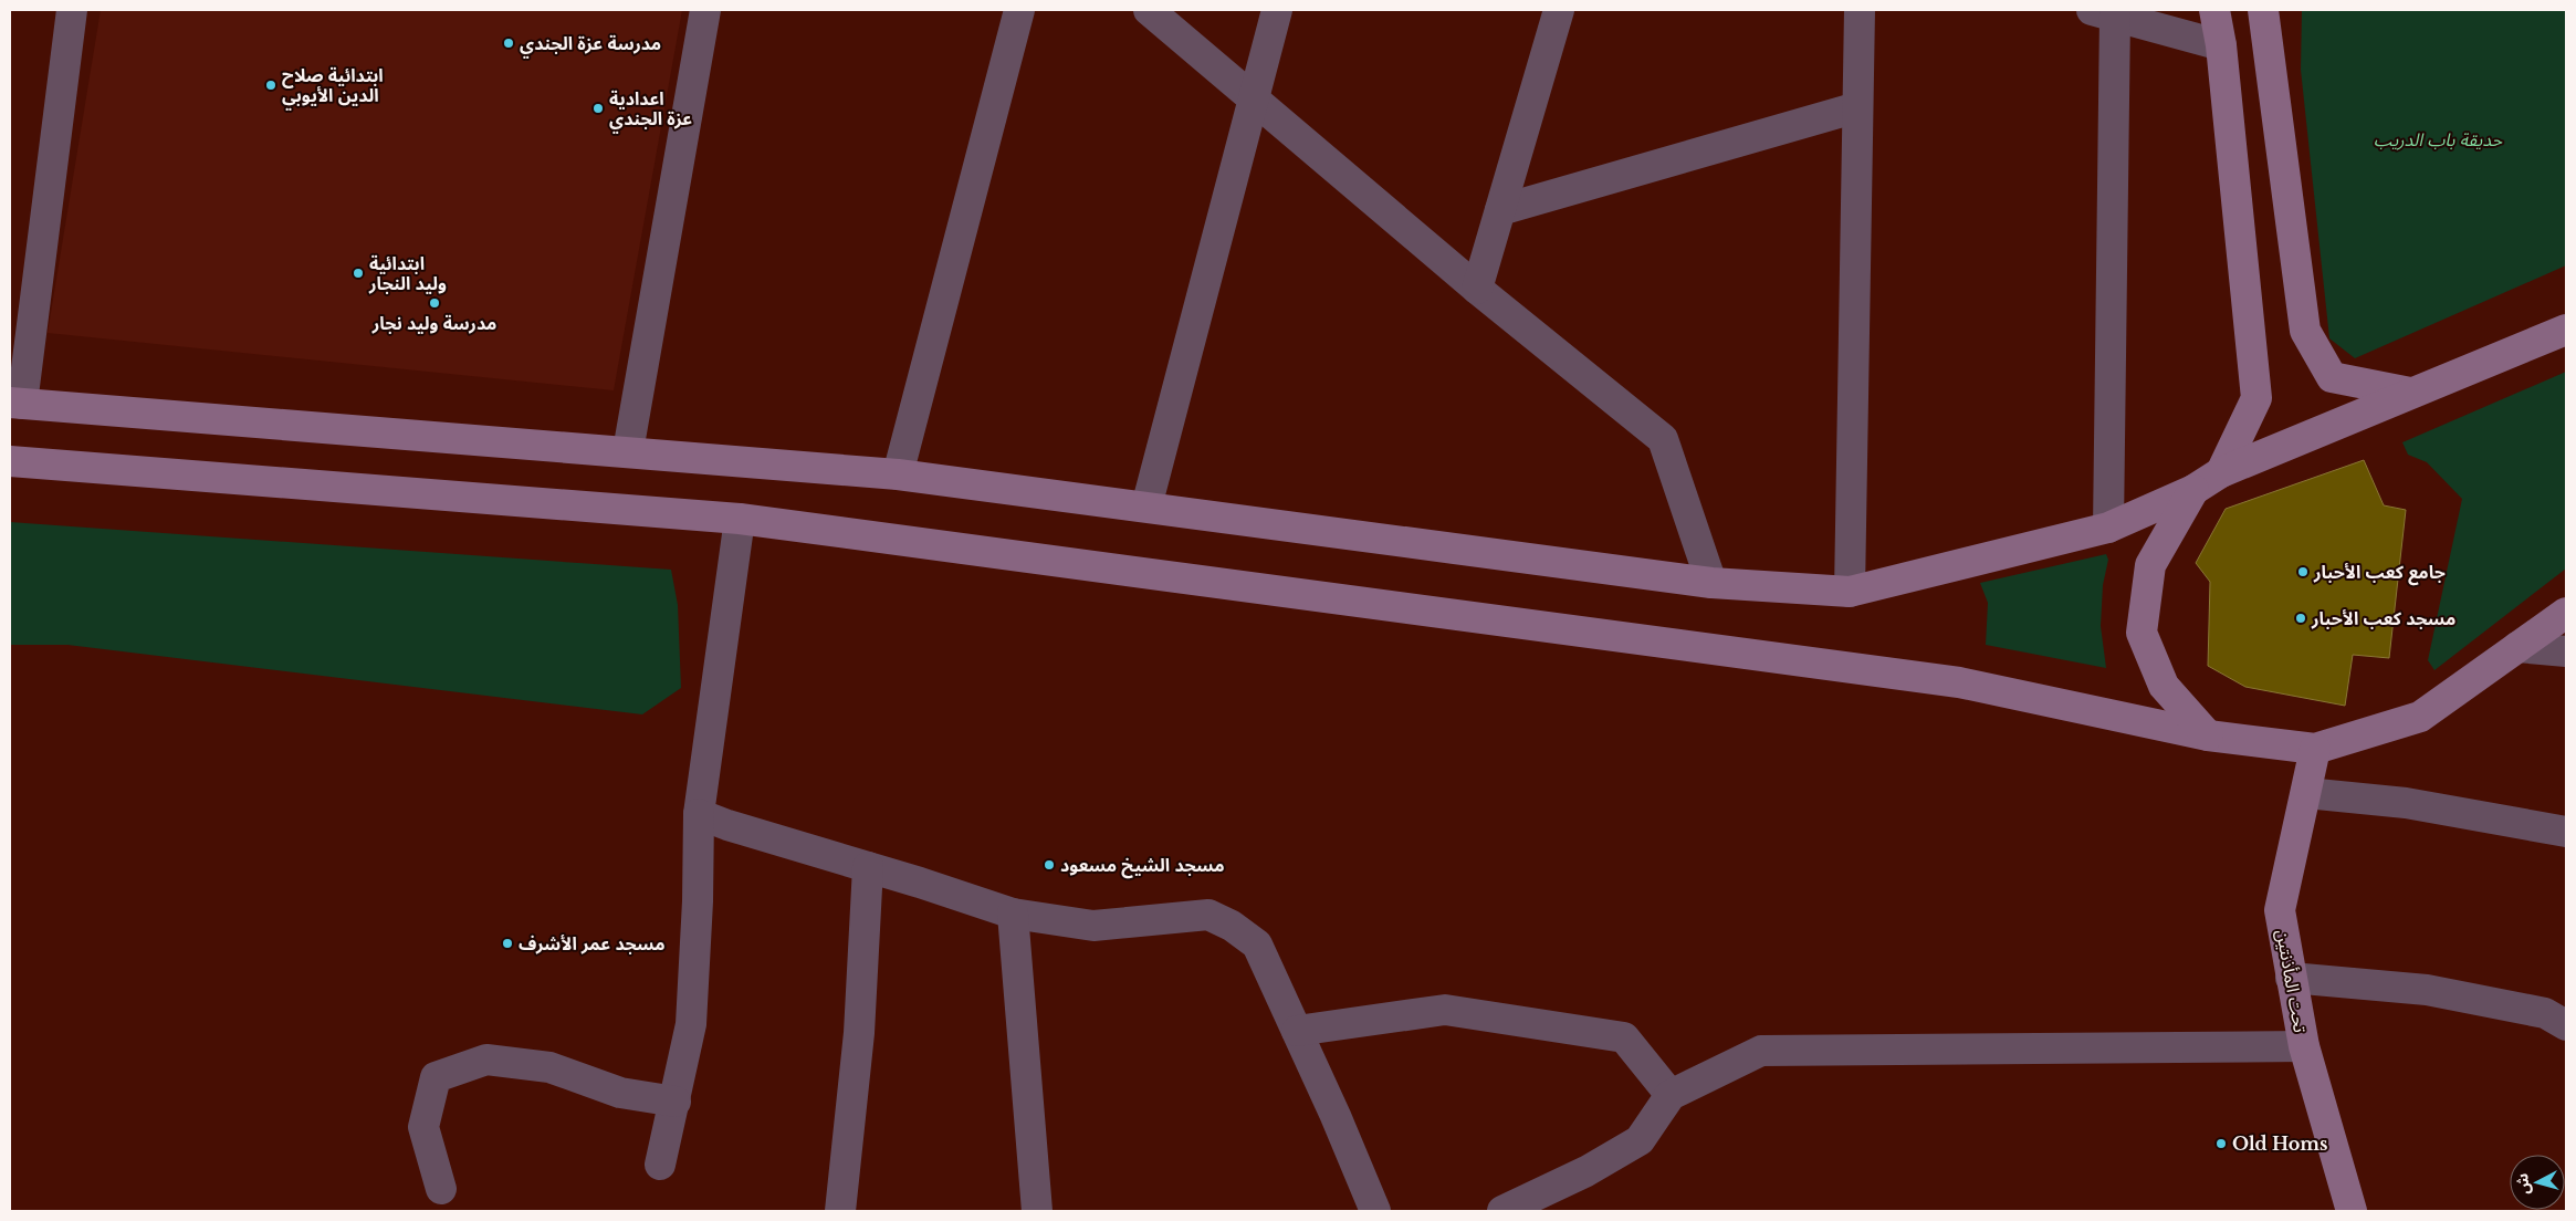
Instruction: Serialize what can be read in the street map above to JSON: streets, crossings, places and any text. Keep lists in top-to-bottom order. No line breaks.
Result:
{"streets":{"main road":["تحت المأذنتين"]},"parks":["حديقة باب الدريب"],"places":["مدرسة عزة الجندي","ابتدائية صلاح الدين الأيوبي","اعدادية عزة الجندي","ابتدائية وليد النجار","مدرسة وليد نجار","جامع كعب الأحبار","مسجد كعب الأحبار","مسجد الشيخ مسعود","مسجد عمر الأشرف","Old Homs"],"north":"left"}
